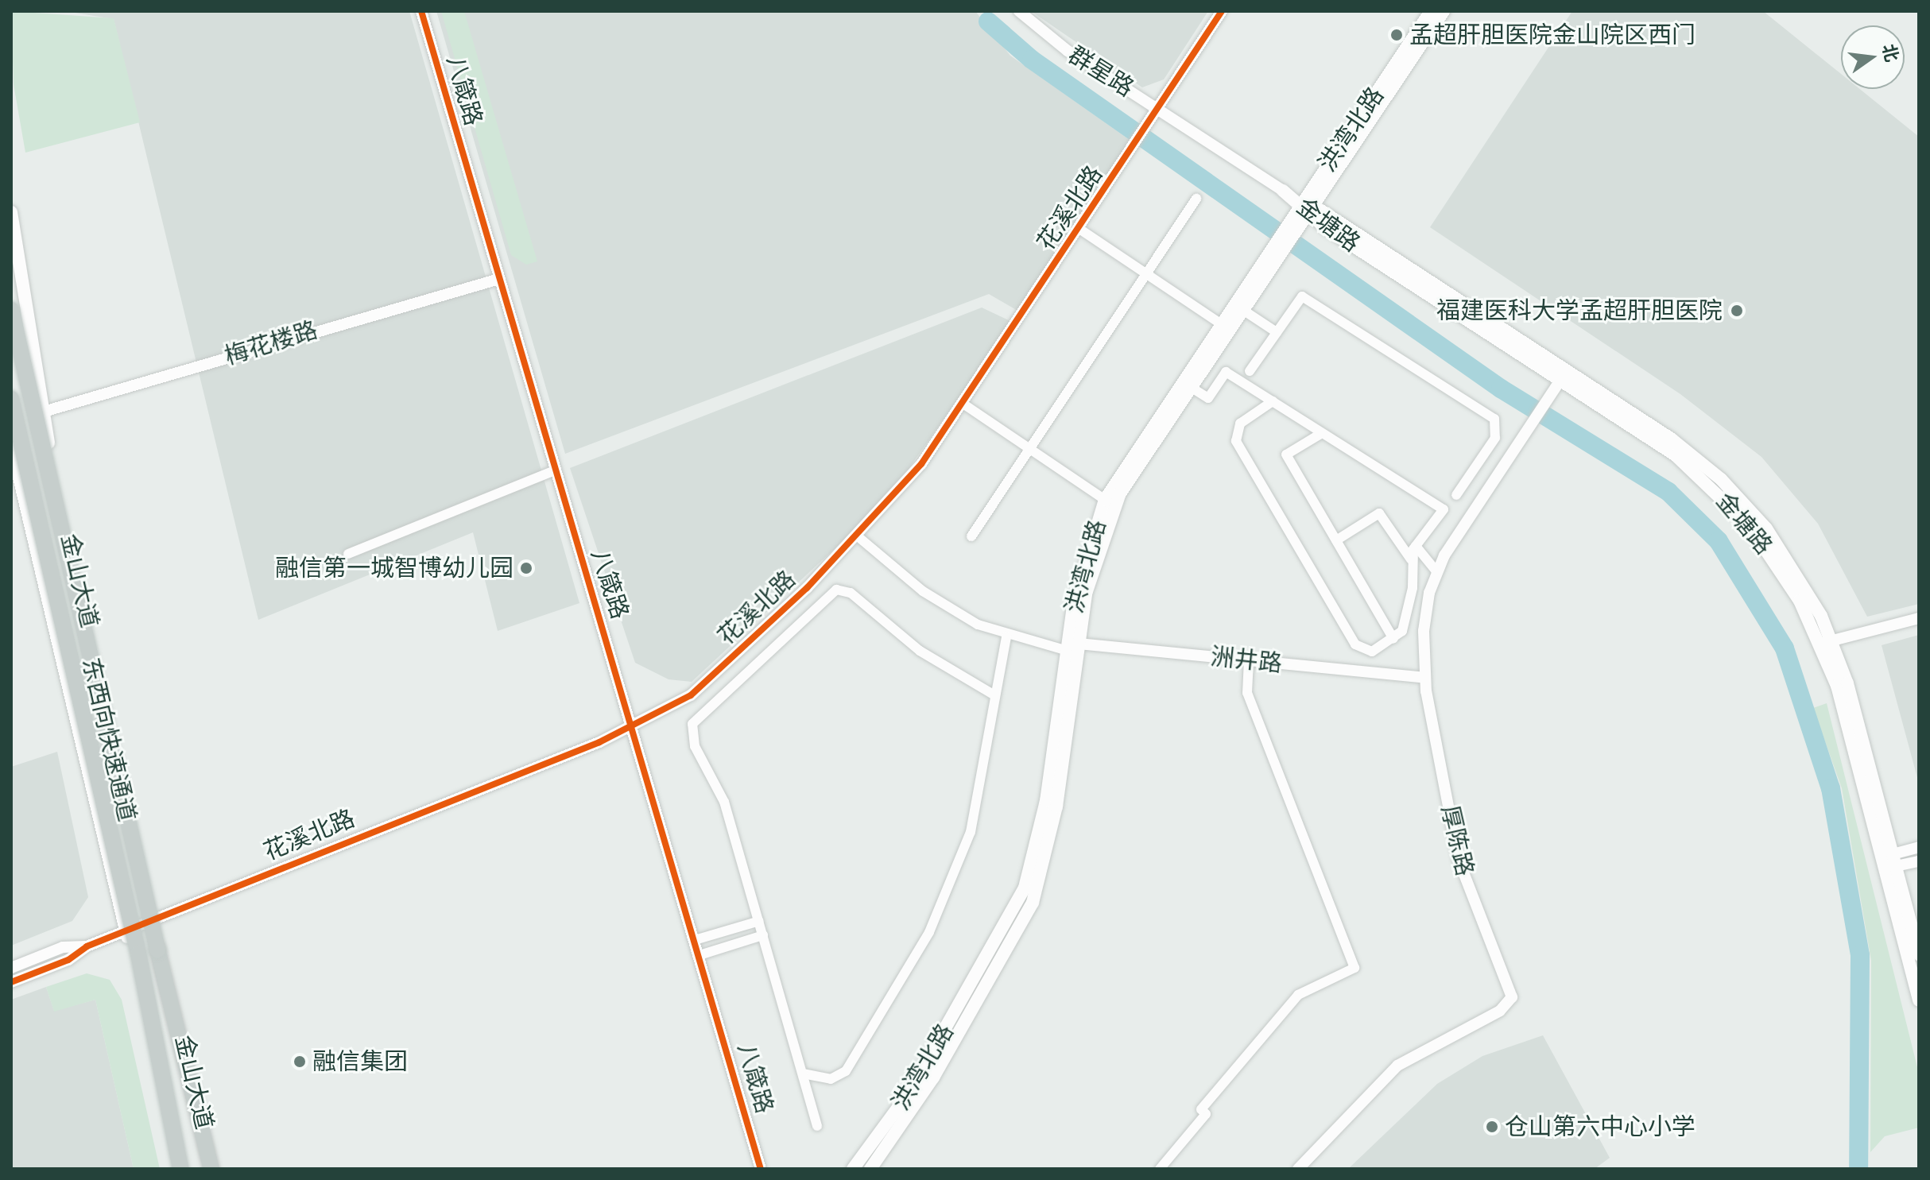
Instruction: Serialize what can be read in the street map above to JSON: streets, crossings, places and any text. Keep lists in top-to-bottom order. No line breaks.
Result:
{"streets":{"highway":["东西向快速通道"],"main road":["洪湾北路","金塘路","金山大道"],"street":["群星路","八箴路","花溪北路","梅花楼路","洲井路","厚陈路"]},"crossings":[["群星路","花溪北路"],["群星路","金塘路"],["八箴路","花溪北路"],["八箴路","梅花楼路"],["洪湾北路","金塘路"],["洪湾北路","洲井路"],["花溪北路","金山大道"],["金塘路","厚陈路"],["梅花楼路","金山大道"],["金山大道","东西向快速通道"],["洲井路","厚陈路"]],"places":["孟超肝胆医院金山院区西门","福建医科大学孟超肝胆医院","融信第一城智博幼儿园","融信集团","仓山第六中心小学"],"north":"right"}
